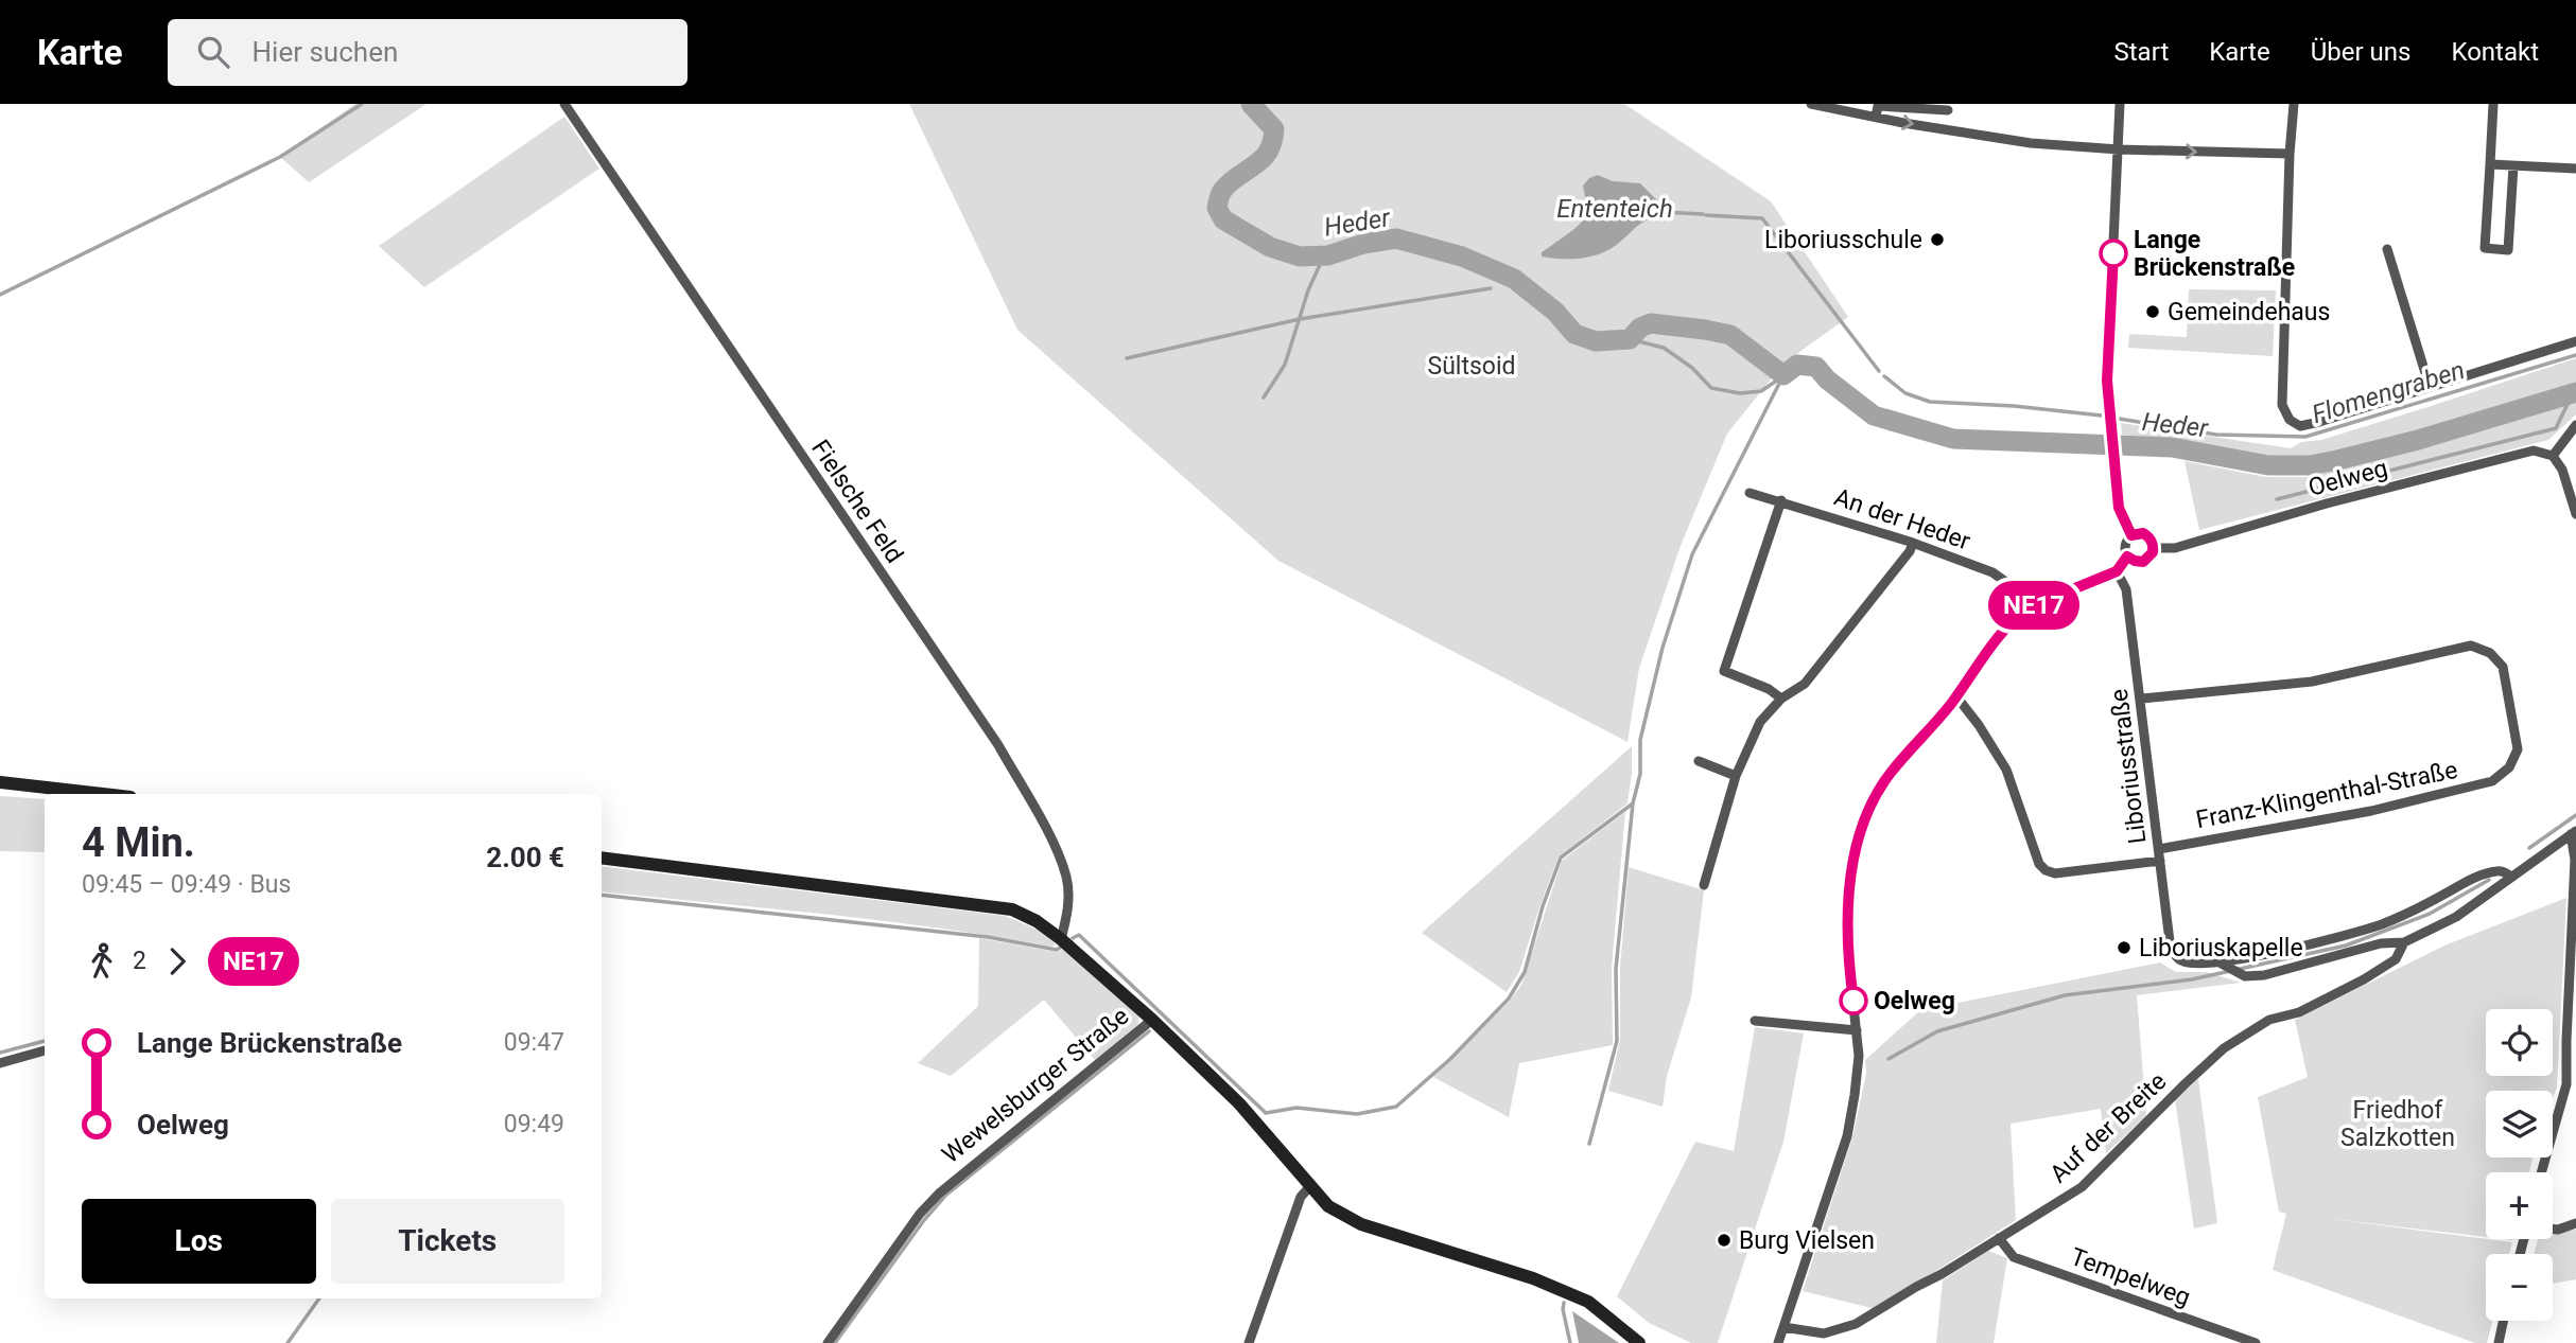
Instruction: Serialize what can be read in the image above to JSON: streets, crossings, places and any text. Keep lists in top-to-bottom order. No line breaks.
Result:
{"streets":{"main road":["Wewelsburger Straße"],"street":["Oelweg","Fielsche Feld","An der Heder","Liboriusstraße","Franz-Klingenthal-Straße","Auf der Breite","Tempelweg"]},"crossings":[["Liboriusstraße","Franz-Klingenthal-Straße"],["Auf der Breite","Tempelweg"]],"water":["Ententeich","Heder","Flomengraben"],"parks":["Sültsoid","Friedhof Salzkotten"],"places":["Liboriusschule","Lange Brückenstraße","Gemeindehaus","Liboriuskapelle","Oelweg","Burg Vielsen"],"lines":["bus line NE17"],"page":{"header":"Karte","search":"Hier suchen","nav":["Start","Karte","Über uns","Kontakt"],"on_map":"NE17","heading":["4 Min.","09:45 – 09:49 · Bus","2.00 €"],"legs":["2","NE17"],"list":[{"name":"Lange Brückenstraße","value":"09:47"},{"name":"Oelweg","value":"09:49"}],"map_buttons":["+","−"],"buttons":["Los","Tickets"]}}
